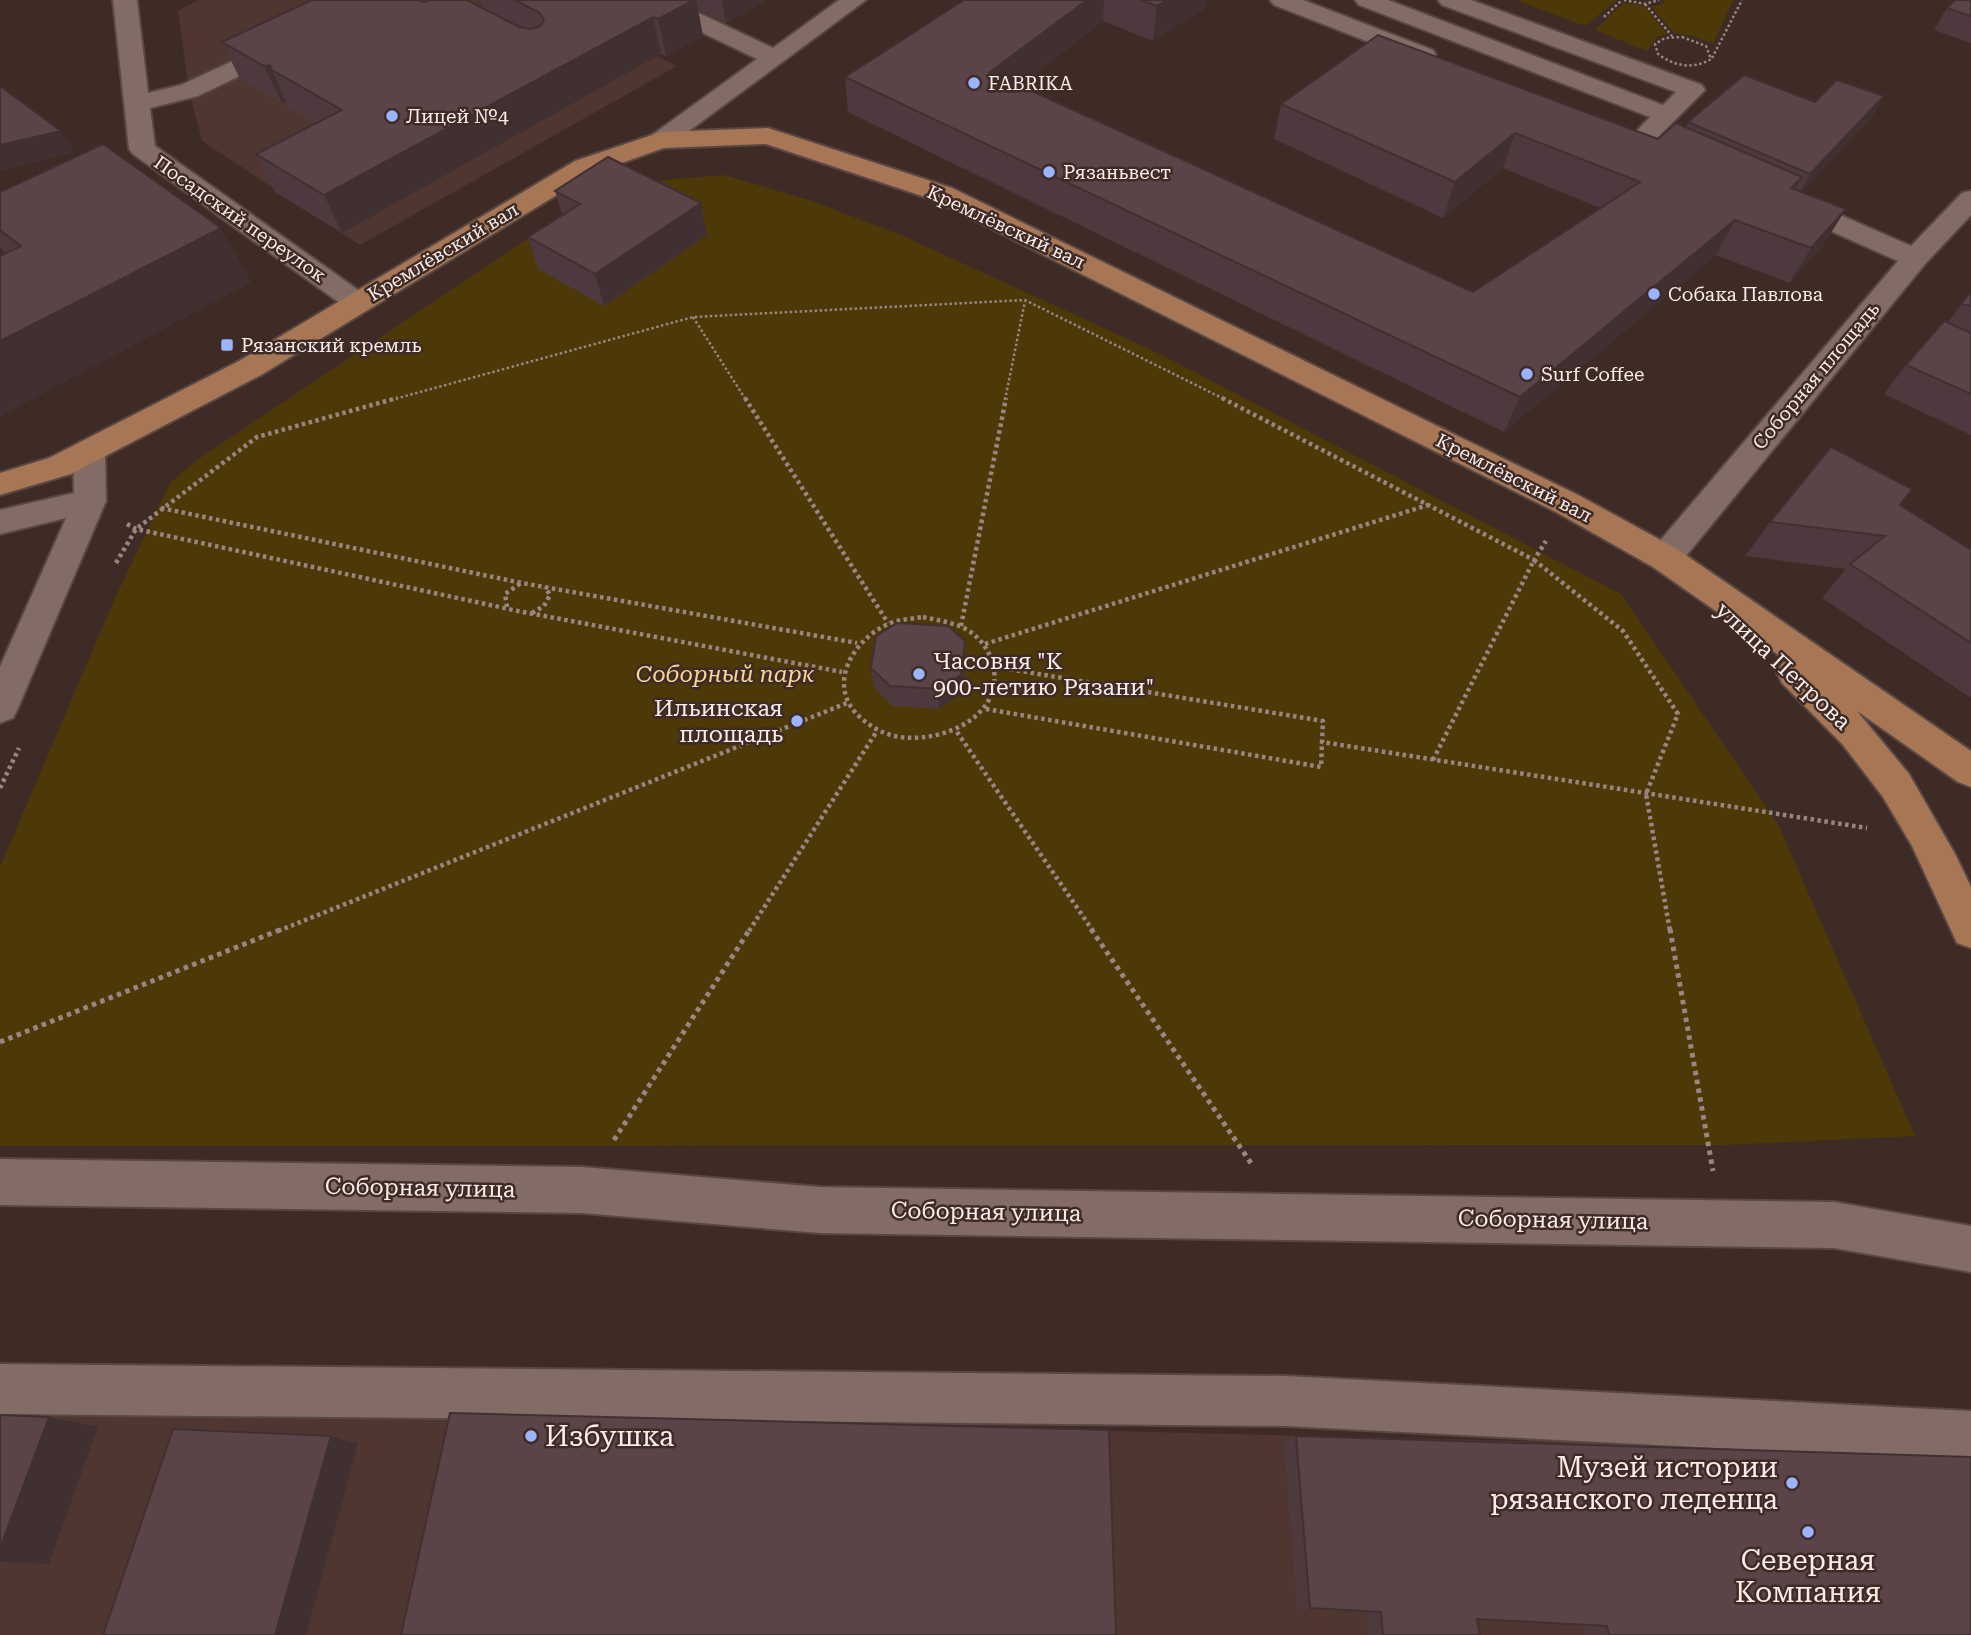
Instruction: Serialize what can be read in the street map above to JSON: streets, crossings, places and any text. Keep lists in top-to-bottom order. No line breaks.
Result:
{"streets":{"main road":["Кремлёвский вал","улица Петрова"],"street":["Посадский переулок","Соборная площадь","Соборная улица"]},"crossings":[["Посадский переулок","Кремлёвский вал"],["Кремлёвский вал","Соборная площадь"],["Кремлёвский вал","улица Петрова"],["Соборная площадь","улица Петрова"]],"parks":["Соборный парк"],"places":{"other":["FABRIKA","Лицей №4","Рязаньвест","Собака Павлова","Surf Coffee","Часовня \"К 900-летию Рязани\"","Ильинская площадь","Избушка","Музей истории рязанского леденца","Северная Компания"],"transit":["Рязанский кремль"]}}
